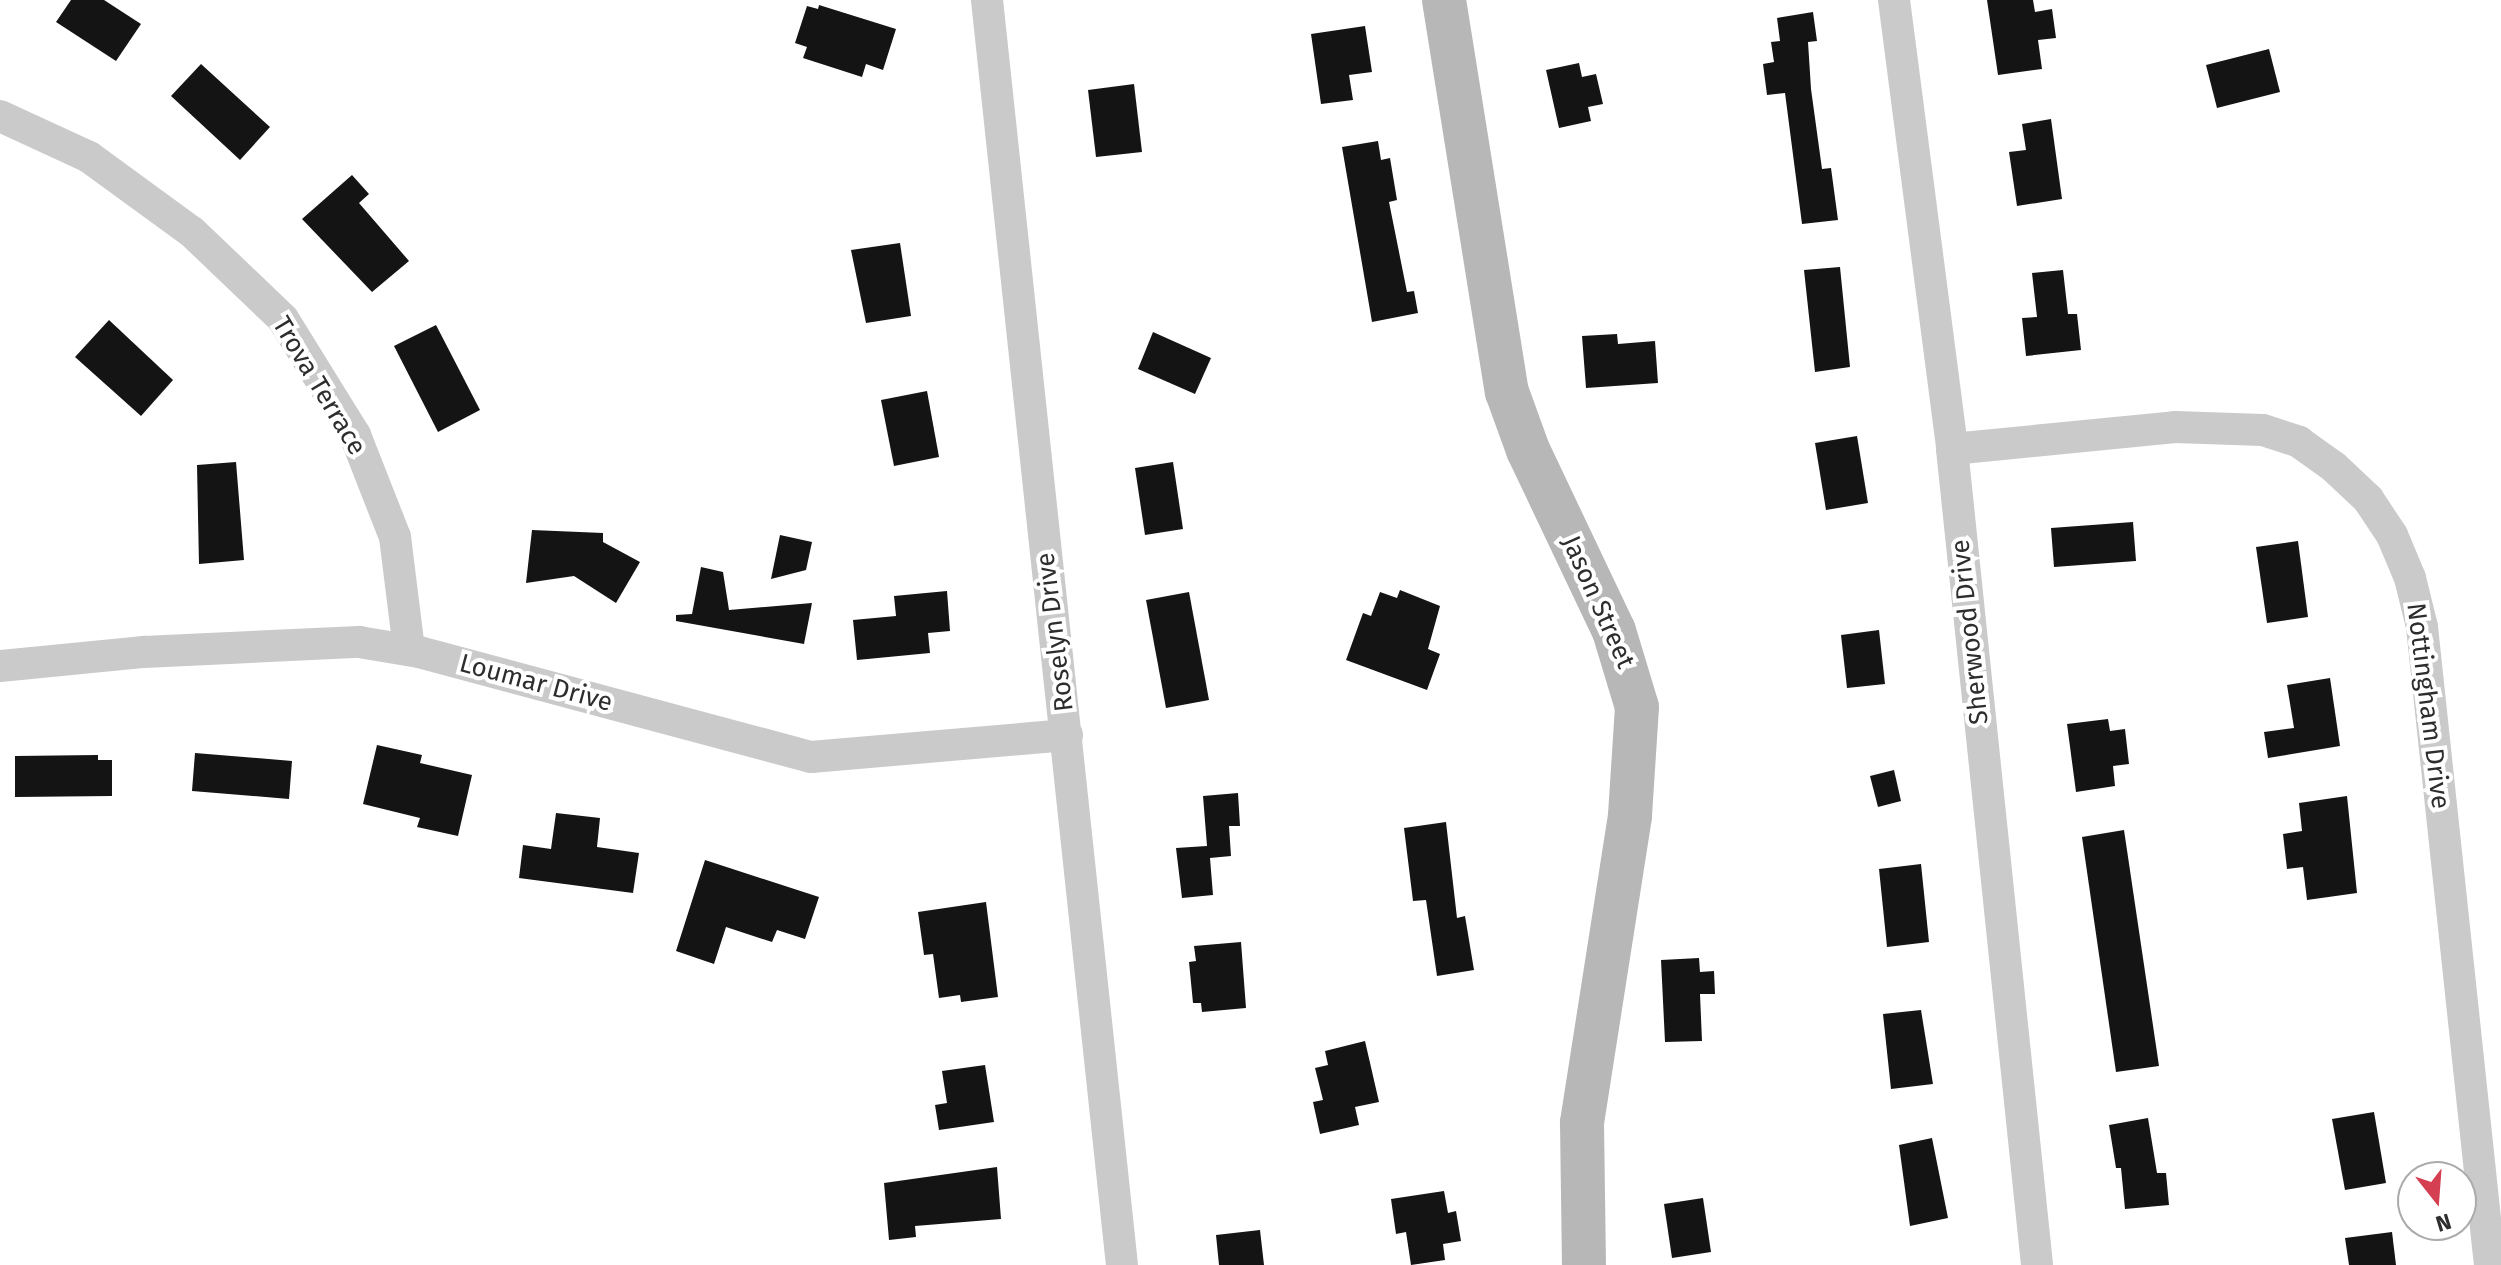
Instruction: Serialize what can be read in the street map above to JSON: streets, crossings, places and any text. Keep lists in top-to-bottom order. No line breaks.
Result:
{"streets":{"street":["Trova Terrace","Jason Street","Roselyn Drive","Sherwood Drive","Loumar Drive","Nottingham Drive"]},"crossings":[["Trova Terrace","Loumar Drive"],["Roselyn Drive","Loumar Drive"],["Sherwood Drive","Nottingham Drive"]],"north":"bottom"}
